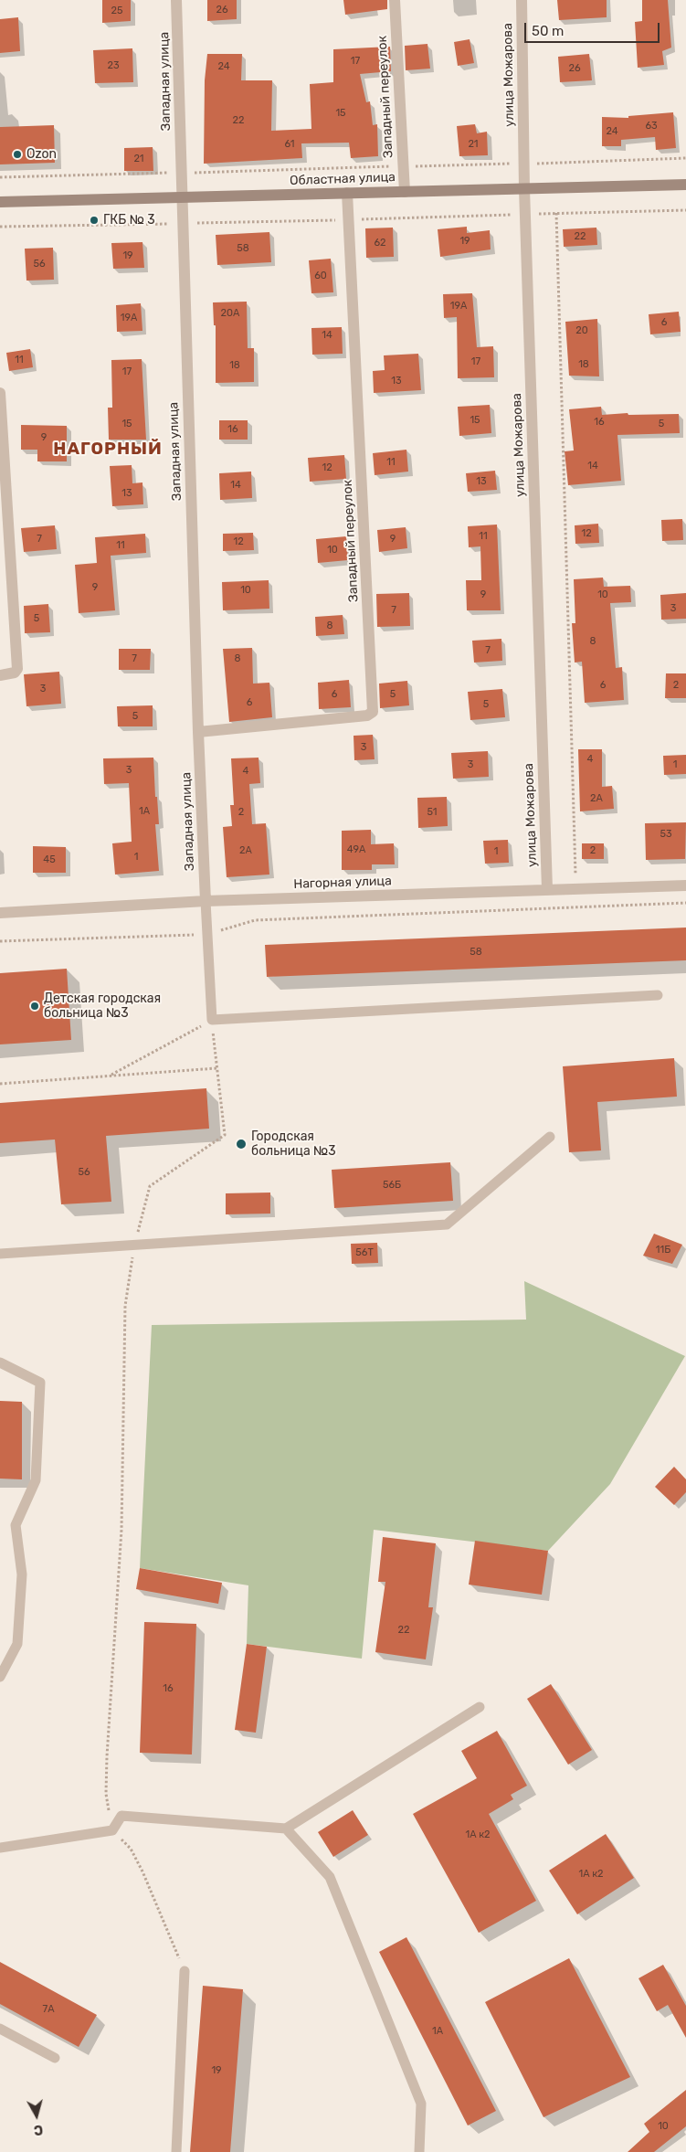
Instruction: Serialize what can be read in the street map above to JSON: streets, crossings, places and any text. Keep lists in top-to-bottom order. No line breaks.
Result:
{"streets":{"main road":["Областная улица"],"street":["улица Можарова","Западная улица","Западный переулок","Нагорная улица"]},"crossings":[["улица Можарова","Областная улица"],["улица Можарова","Нагорная улица"],["Западная улица","Западный переулок"],["Западная улица","Областная улица"],["Западная улица","Нагорная улица"],["Западный переулок","Областная улица"]],"districts":["НАГОРНЫЙ"],"places":["Ozon","ГКБ № 3","Детская городская больница №3","Городская больница №3"],"house_numbers":["26","25","17","23","24","26","15","22","63","24","61","21","21","22","19","62","58","19","56","60","19А","20А","19А","6","20","14","11","17","18","18","17","13","15","16","15","5","16","9","11","14","12","13","14","13","12","11","7","9","12","11","10","9","10","9","10","3","7","5","8","8","7","7","8","6","2","3","6","5","6","5","5","3","4","3","1","3","4","2А","1А","2","51","53","49А","2А","2","1","1","45","58","56","56Б","11Б","56Т","22","16","1А к2","1А к2","7А","1А","19","10"],"scale_bar":"50 m","north":"bottom"}
